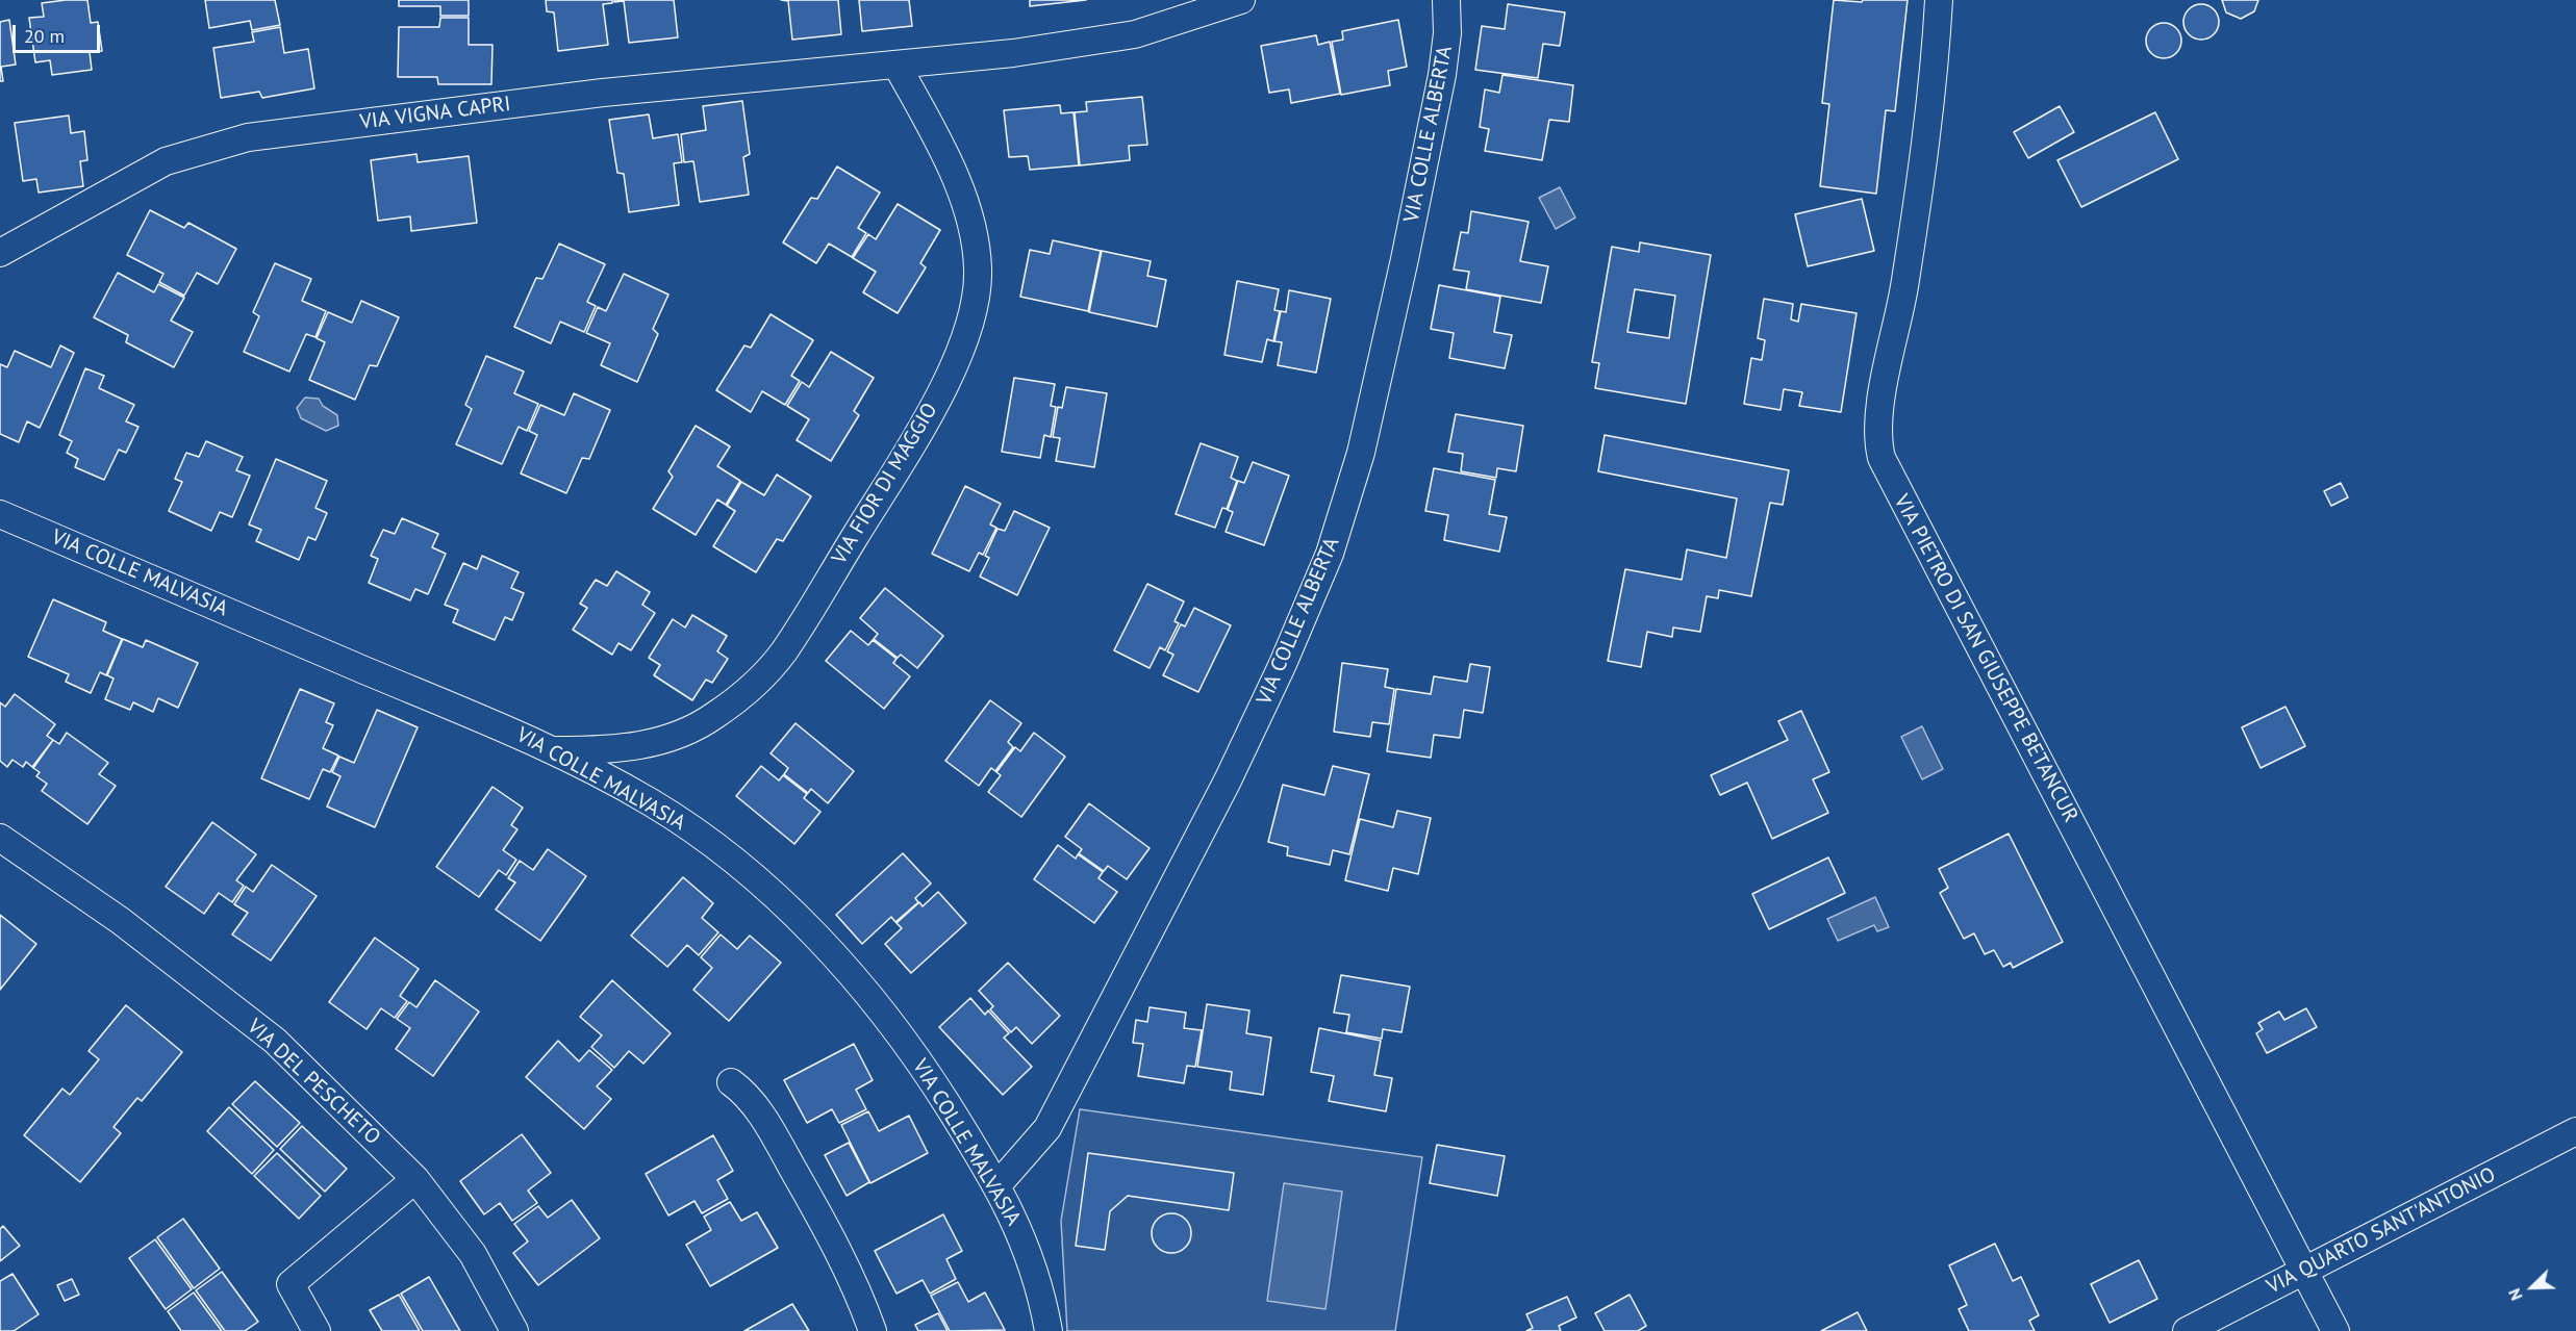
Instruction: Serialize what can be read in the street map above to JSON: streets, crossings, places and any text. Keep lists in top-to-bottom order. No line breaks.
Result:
{"streets":{"street":["VIA VIGNA CAPRI","VIA COLLE ALBERTA","VIA FIOR DI MAGGIO","VIA COLLE MALVASIA","VIA PIETRO DI SAN GIUSEPPE BETANCUR","VIA DEL PESCHETO","VIA QUARTO SANT'ANTONIO"]},"crossings":[["VIA VIGNA CAPRI","VIA FIOR DI MAGGIO"],["VIA COLLE ALBERTA","VIA COLLE MALVASIA"],["VIA FIOR DI MAGGIO","VIA COLLE MALVASIA"],["VIA PIETRO DI SAN GIUSEPPE BETANCUR","VIA QUARTO SANT'ANTONIO"]],"scale_bar":"20 m","north":"bottom left"}
